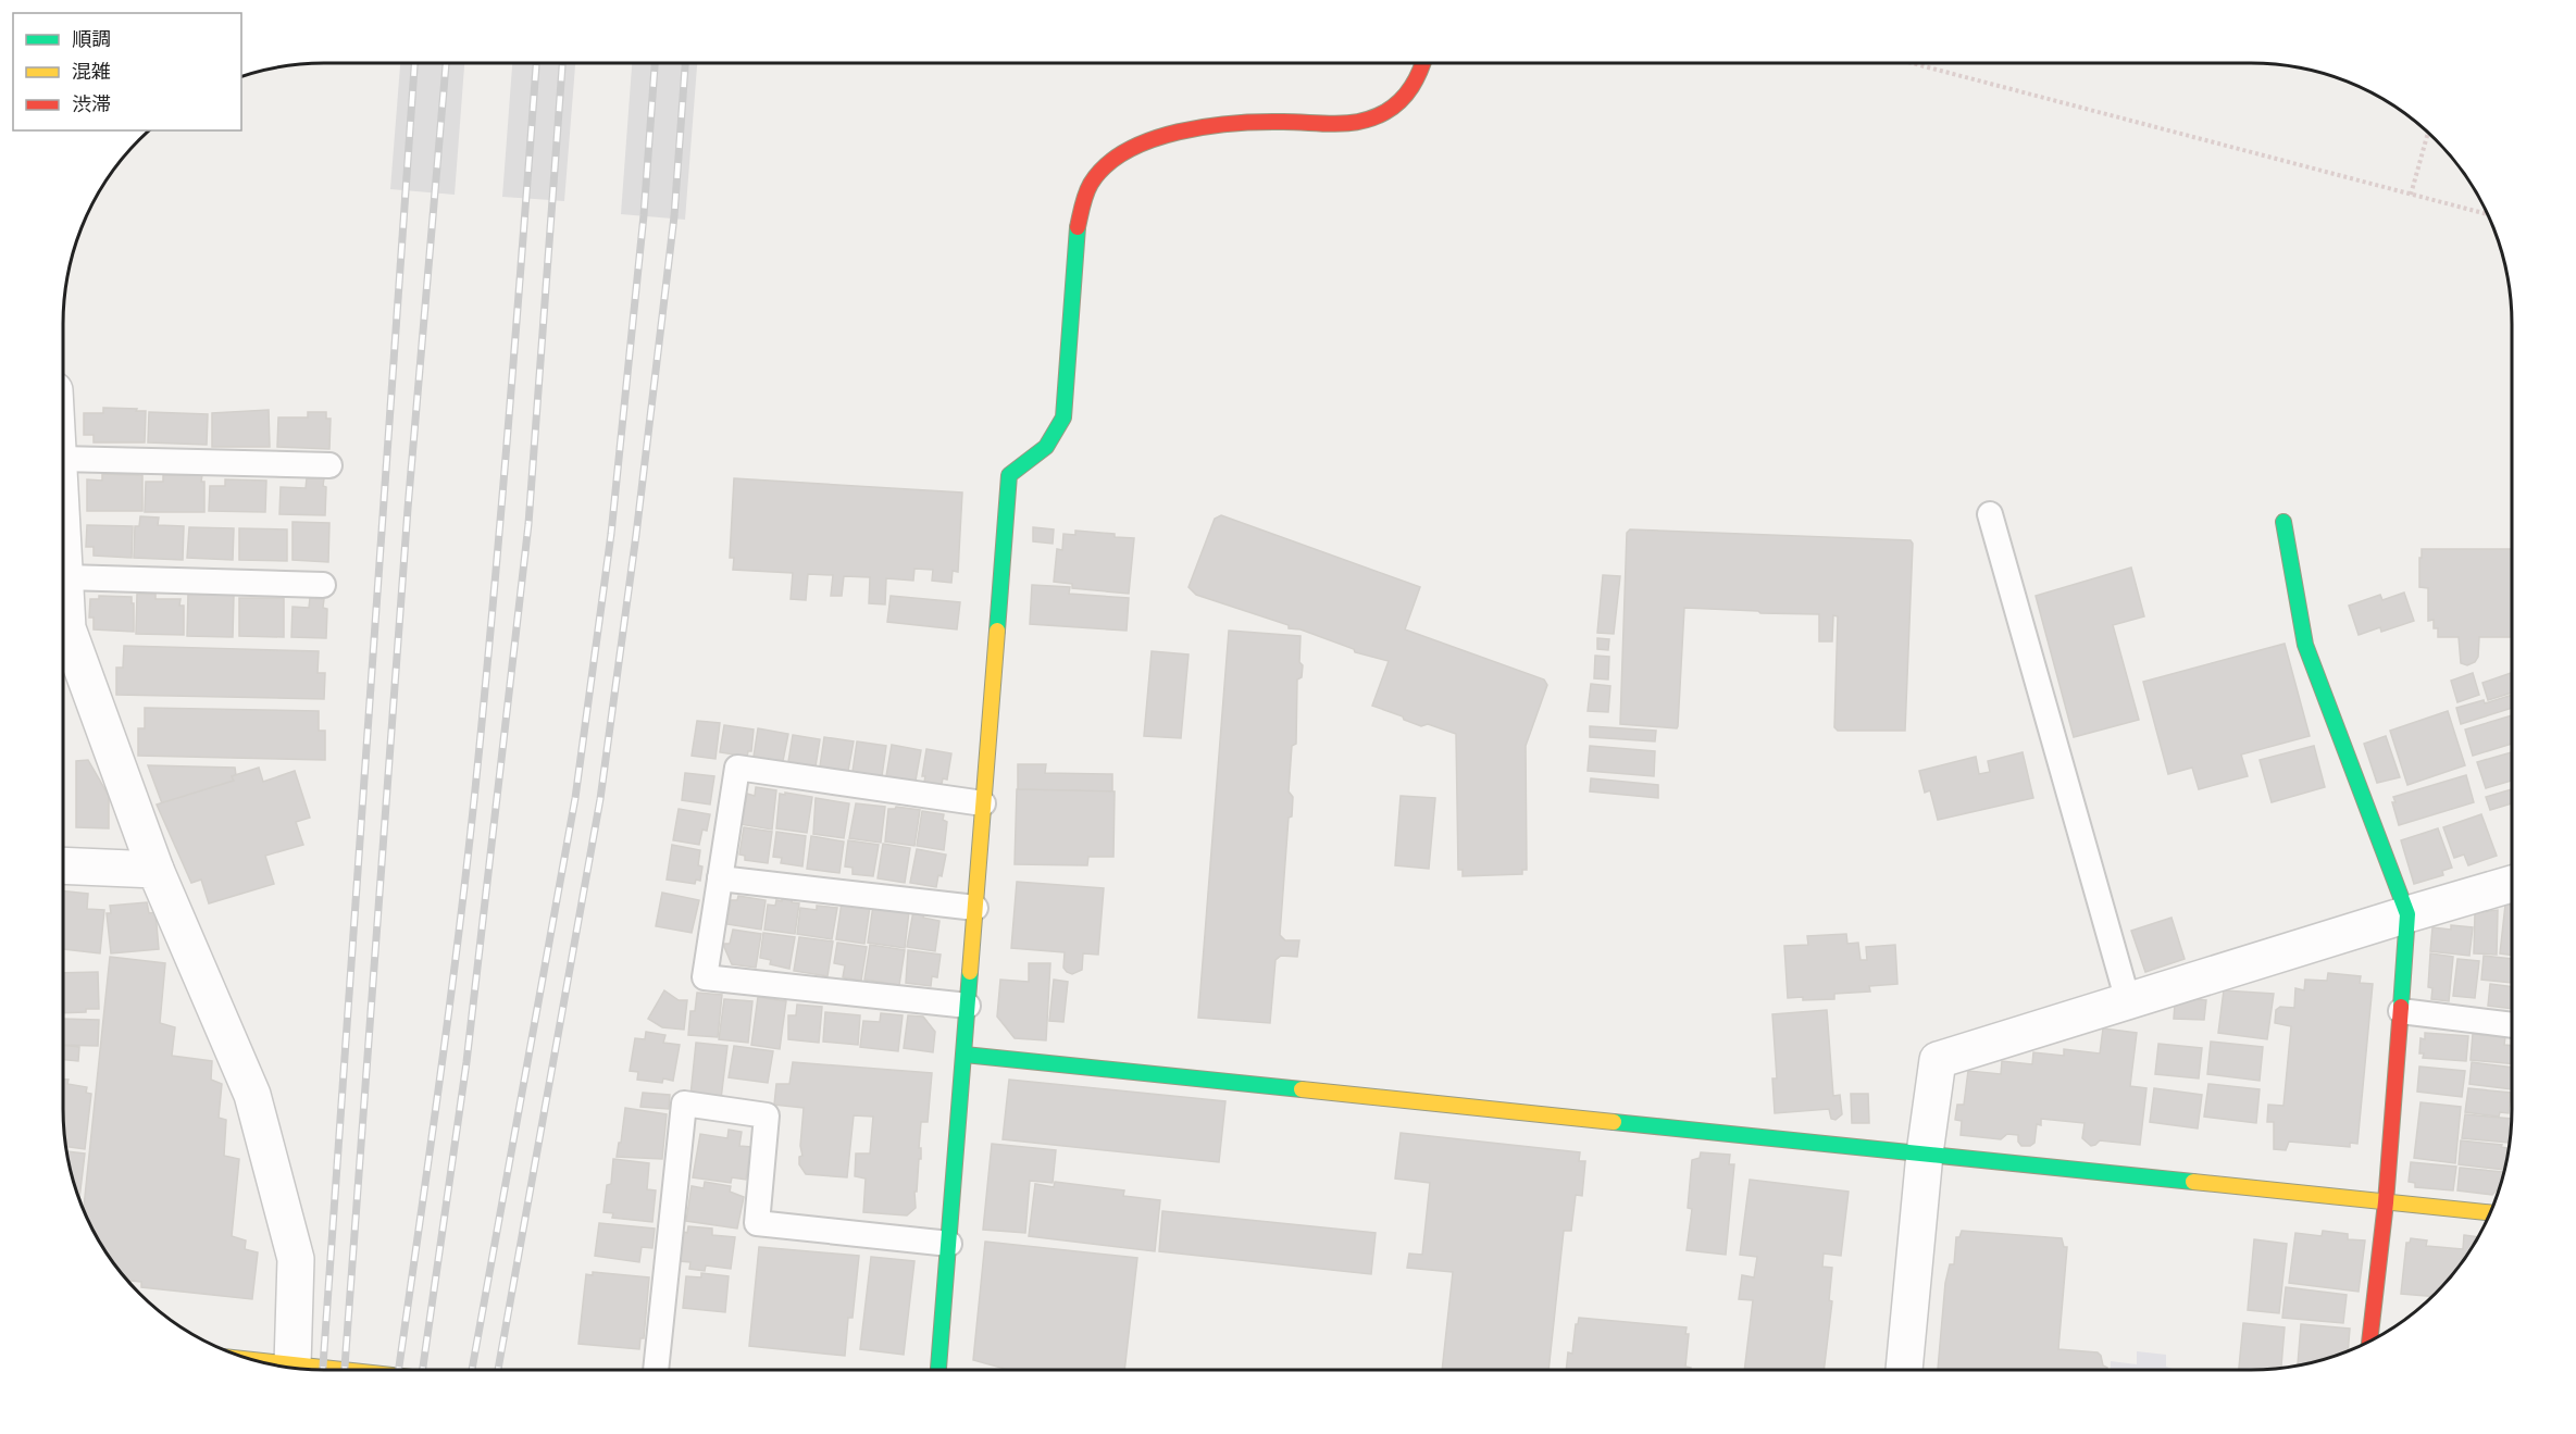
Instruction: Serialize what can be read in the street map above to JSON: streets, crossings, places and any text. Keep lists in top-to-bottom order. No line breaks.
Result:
{"legend":["順調","混雑","渋滞"]}
